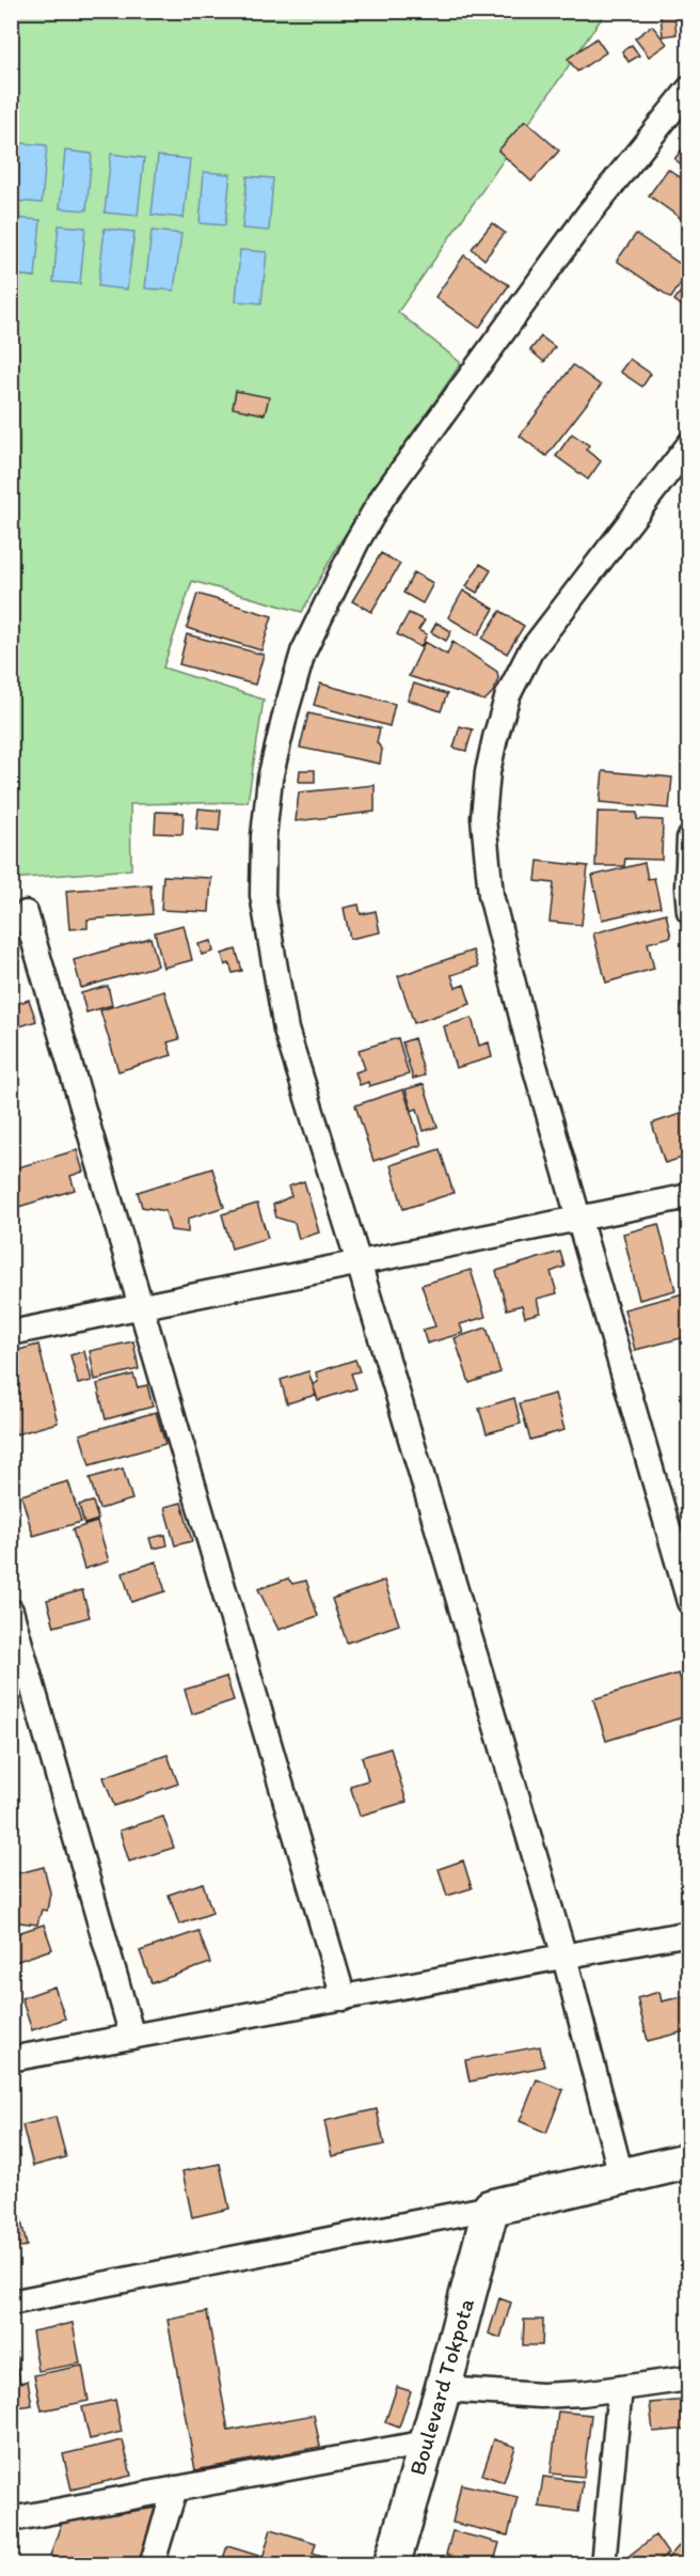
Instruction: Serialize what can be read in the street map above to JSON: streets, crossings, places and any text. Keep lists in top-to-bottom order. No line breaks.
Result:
{"streets":{"street":["Boulevard Tokpota"]}}
